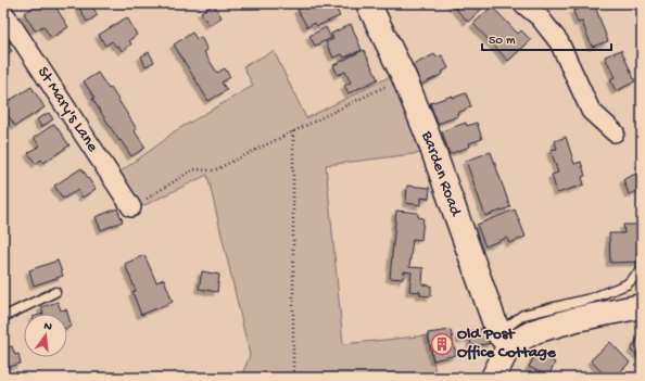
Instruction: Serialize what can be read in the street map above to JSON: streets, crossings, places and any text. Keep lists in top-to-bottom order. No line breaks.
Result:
{"streets":{"street":["St Mary's Lane","Barden Road"]},"places":{"building":["Old Post Office Cottage"]},"scale_bar":"50 m","north":"top"}
